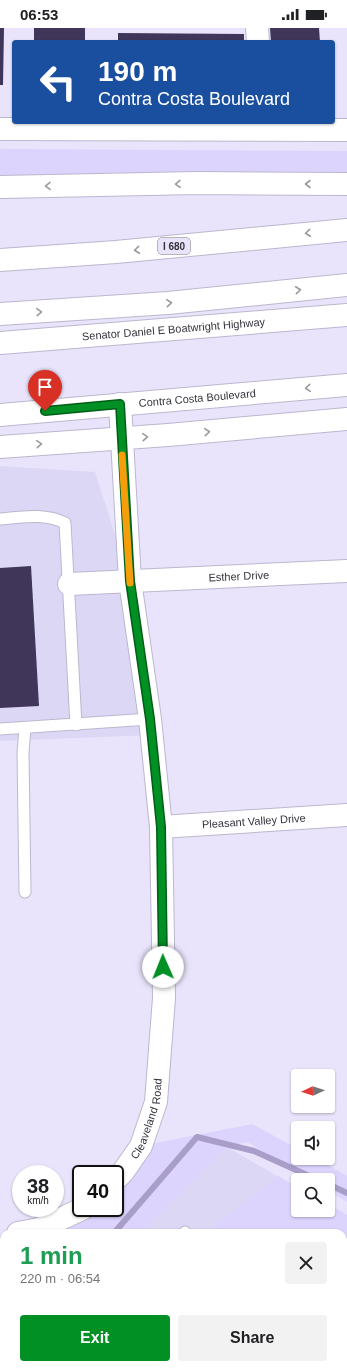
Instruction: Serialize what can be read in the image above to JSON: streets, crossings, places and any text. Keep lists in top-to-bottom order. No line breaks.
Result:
{"streets":{"main road":["I 680","Senator Daniel E Boatwright Highway","Contra Costa Boulevard","Esther Drive","Pleasant Valley Drive","Cleaveland Road"]},"crossings":[["Contra Costa Boulevard","Cleaveland Road"],["Esther Drive","Cleaveland Road"],["Pleasant Valley Drive","Cleaveland Road"]],"north":"left","page":{"status":"06:53","turn":["190 m","Contra Costa Boulevard"],"speed":"38 km/h","limit":"40","heading":["1 min","220 m · 06:54"],"buttons":["Exit","Share"]}}
